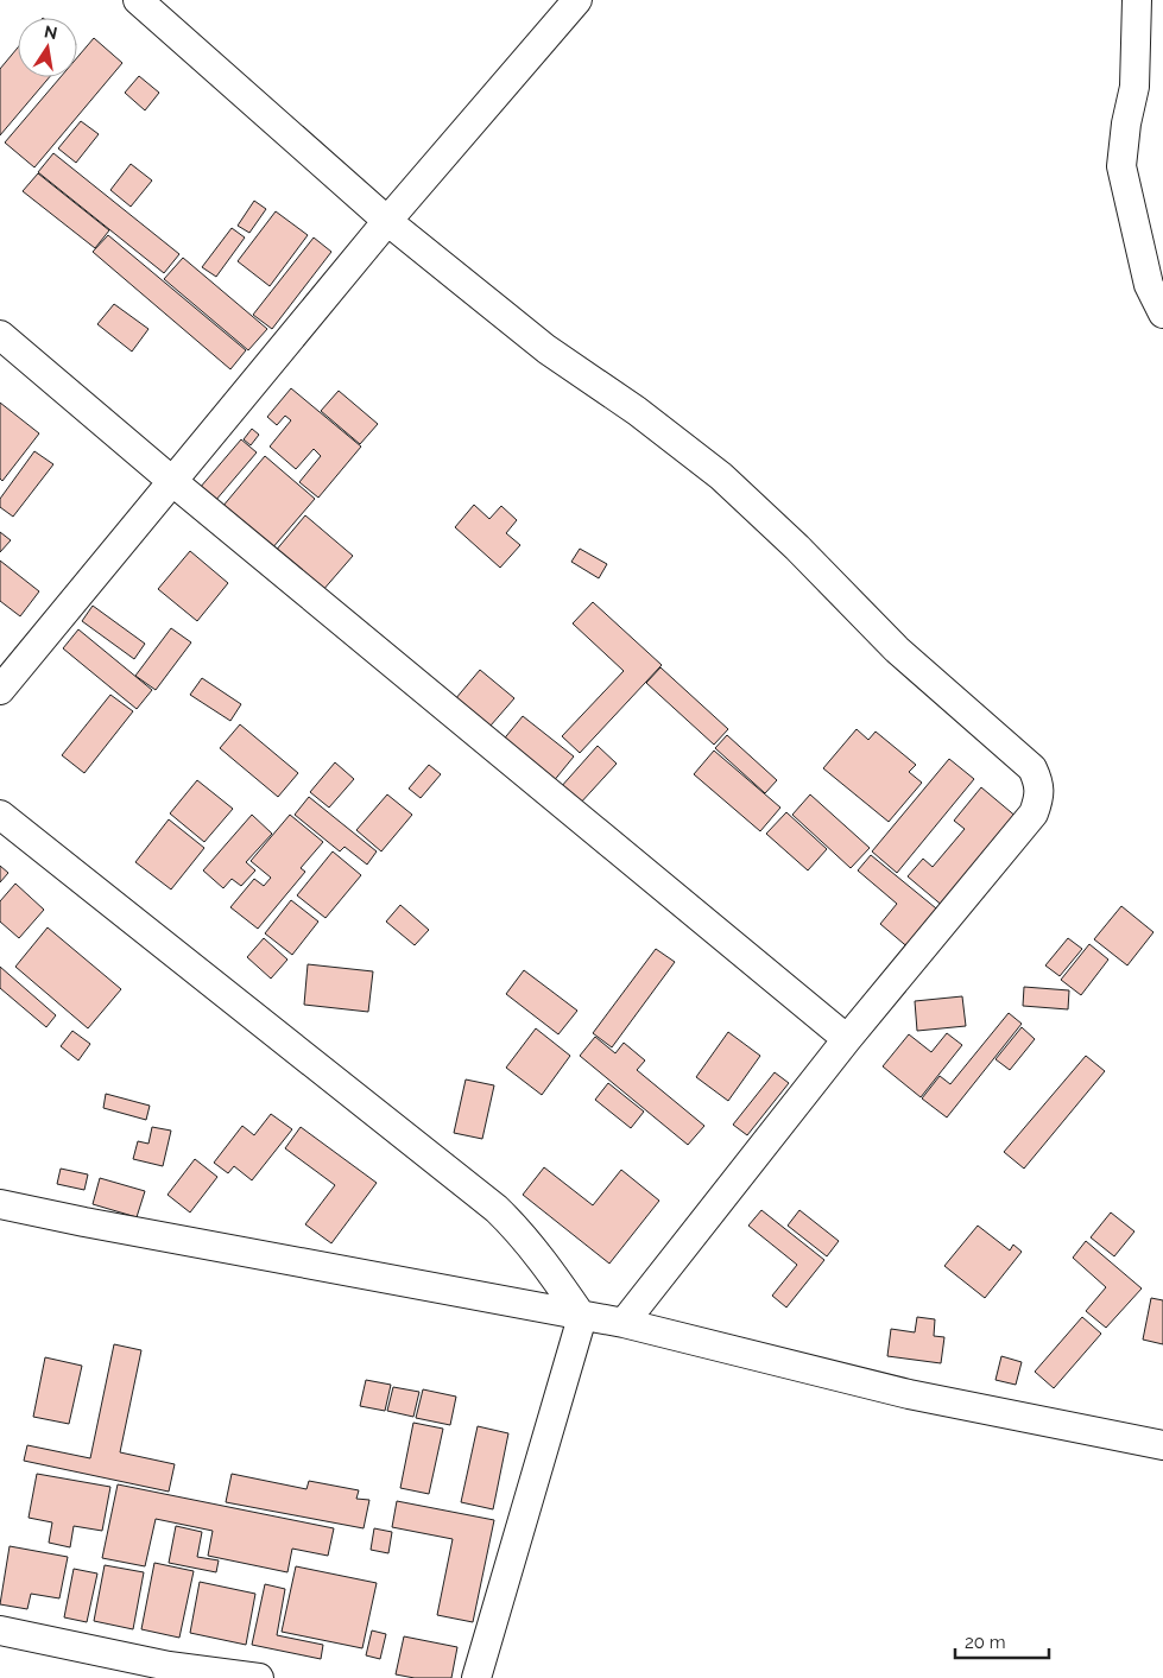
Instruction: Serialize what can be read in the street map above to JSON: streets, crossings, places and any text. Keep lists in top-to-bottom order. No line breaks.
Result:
{"scale_bar":"20 m","north":"top"}
